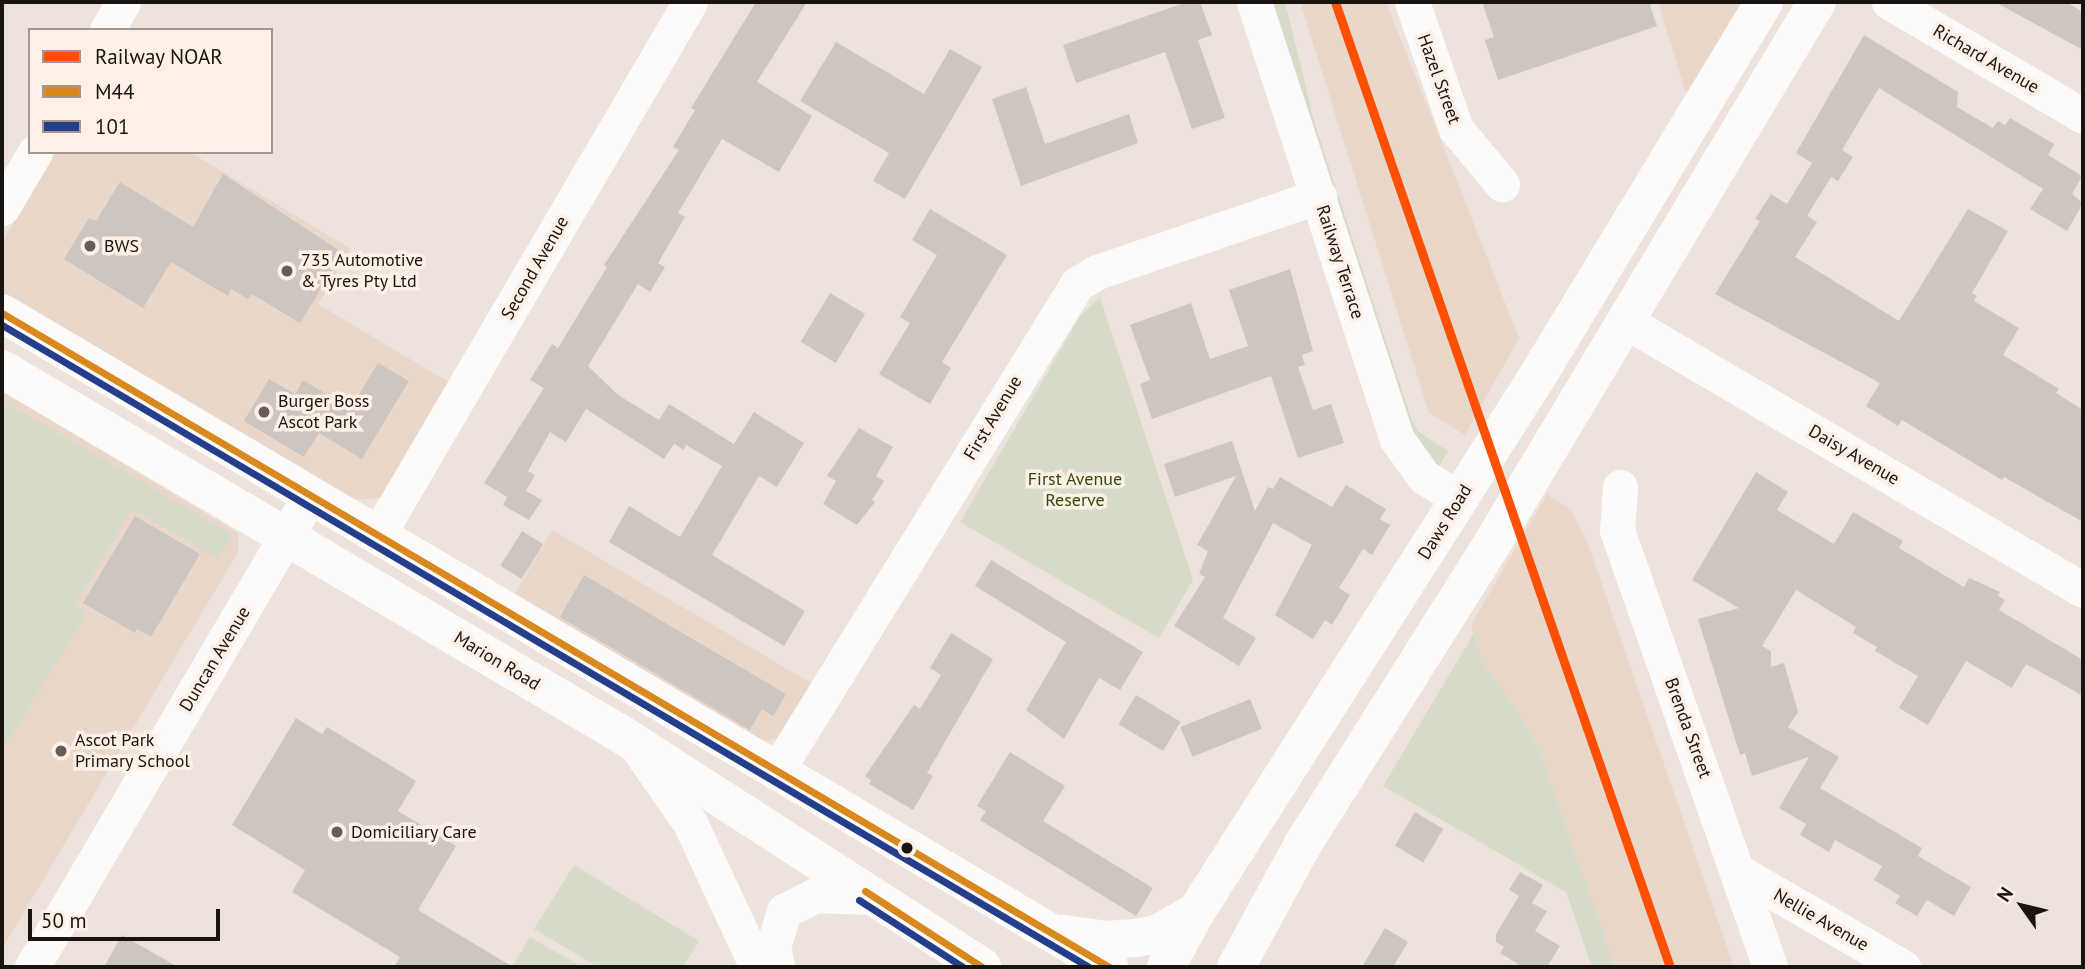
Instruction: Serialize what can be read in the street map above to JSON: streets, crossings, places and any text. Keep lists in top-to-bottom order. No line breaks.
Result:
{"streets":{"main road":["Daws Road","Marion Road"],"street":["Richard Avenue","Hazel Street","Railway Terrace","Second Avenue","First Avenue","Daisy Avenue","Duncan Avenue","Brenda Street","Nellie Avenue"]},"crossings":[["Railway Terrace","First Avenue"],["Railway Terrace","Daws Road"],["Duncan Avenue","Marion Road"],["Brenda Street","Nellie Avenue"]],"parks":["First Avenue Reserve"],"places":["BWS","735 Automotive & Tyres Pty Ltd","Burger Boss Ascot Park","Ascot Park Primary School","Domiciliary Care"],"lines":["rail line NOAR","transit line M44","transit line 101"],"legend":["Railway NOAR","M44","101"],"scale_bar":"50 m","north":"top left"}
